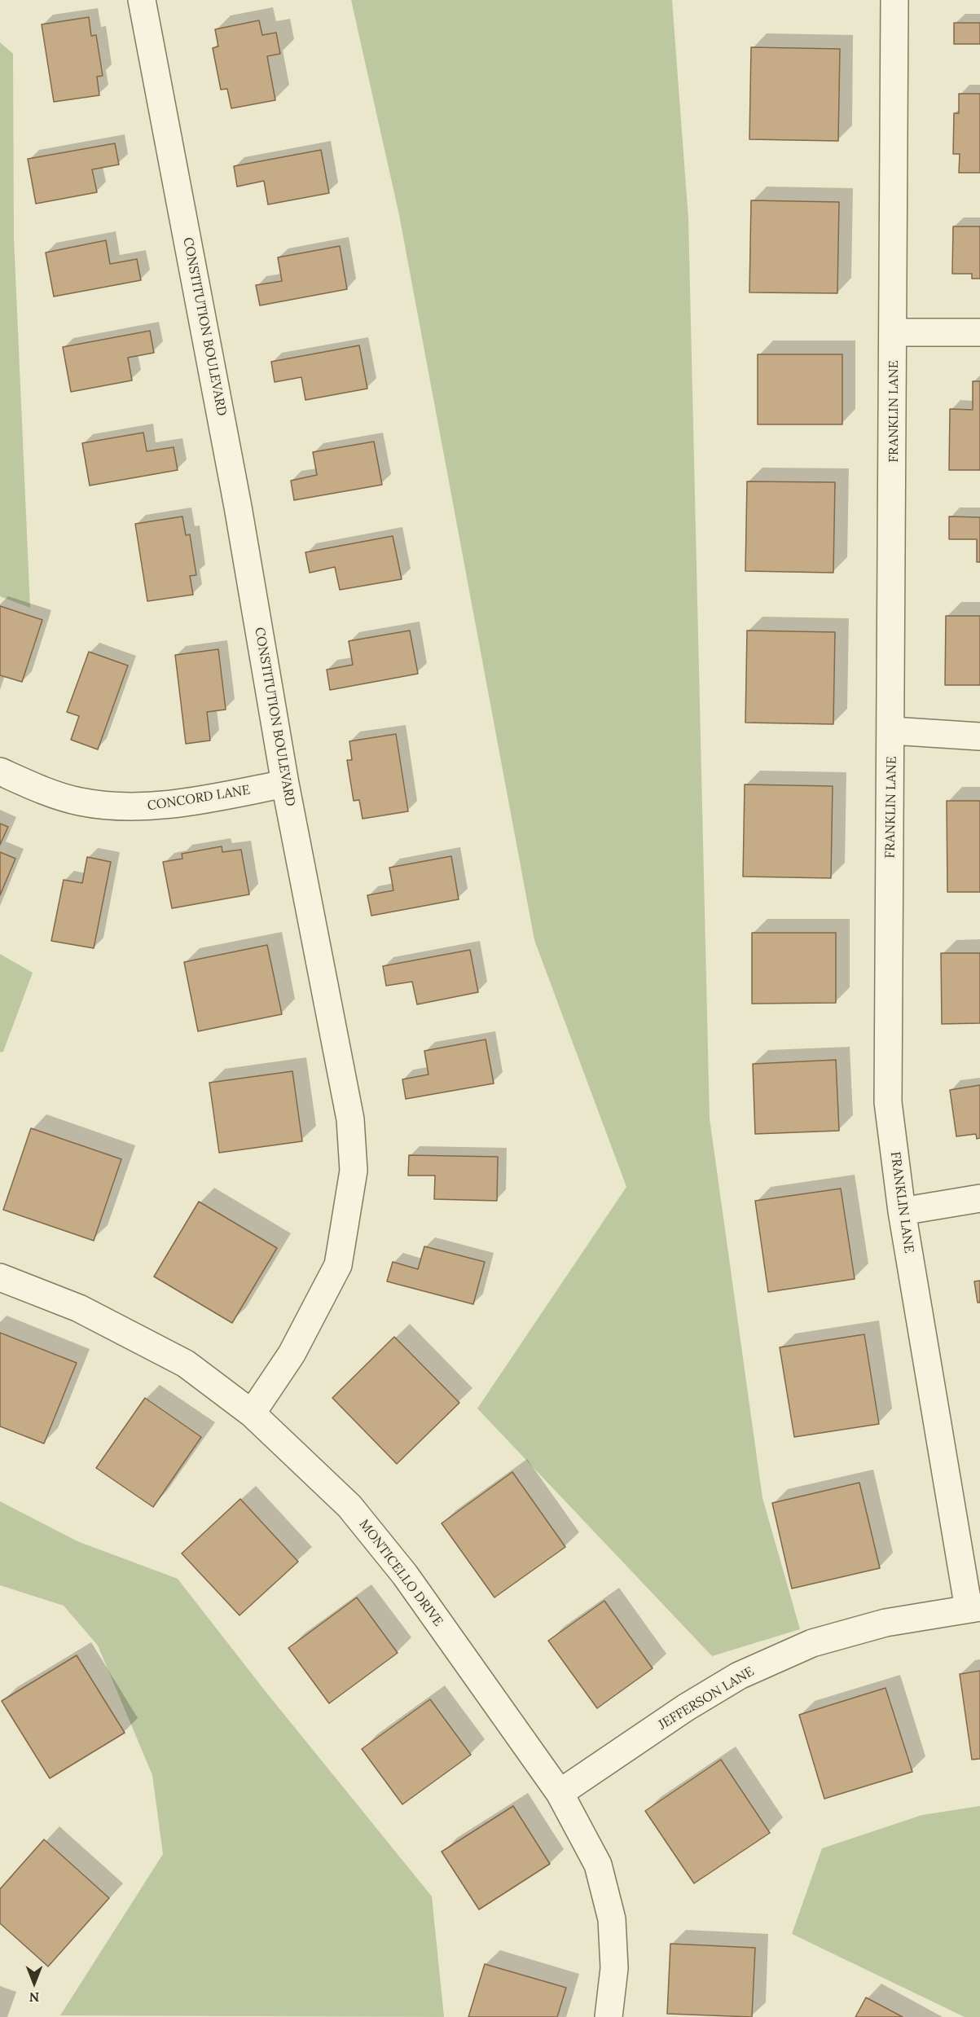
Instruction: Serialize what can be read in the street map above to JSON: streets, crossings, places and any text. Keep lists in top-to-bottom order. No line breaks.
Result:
{"streets":{"street":["CONSTITUTION BOULEVARD","FRANKLIN LANE","CONCORD LANE","MONTICELLO DRIVE","JEFFERSON LANE"]},"crossings":[["CONSTITUTION BOULEVARD","CONCORD LANE"],["CONSTITUTION BOULEVARD","MONTICELLO DRIVE"],["FRANKLIN LANE","JEFFERSON LANE"],["MONTICELLO DRIVE","JEFFERSON LANE"]],"north":"bottom"}
